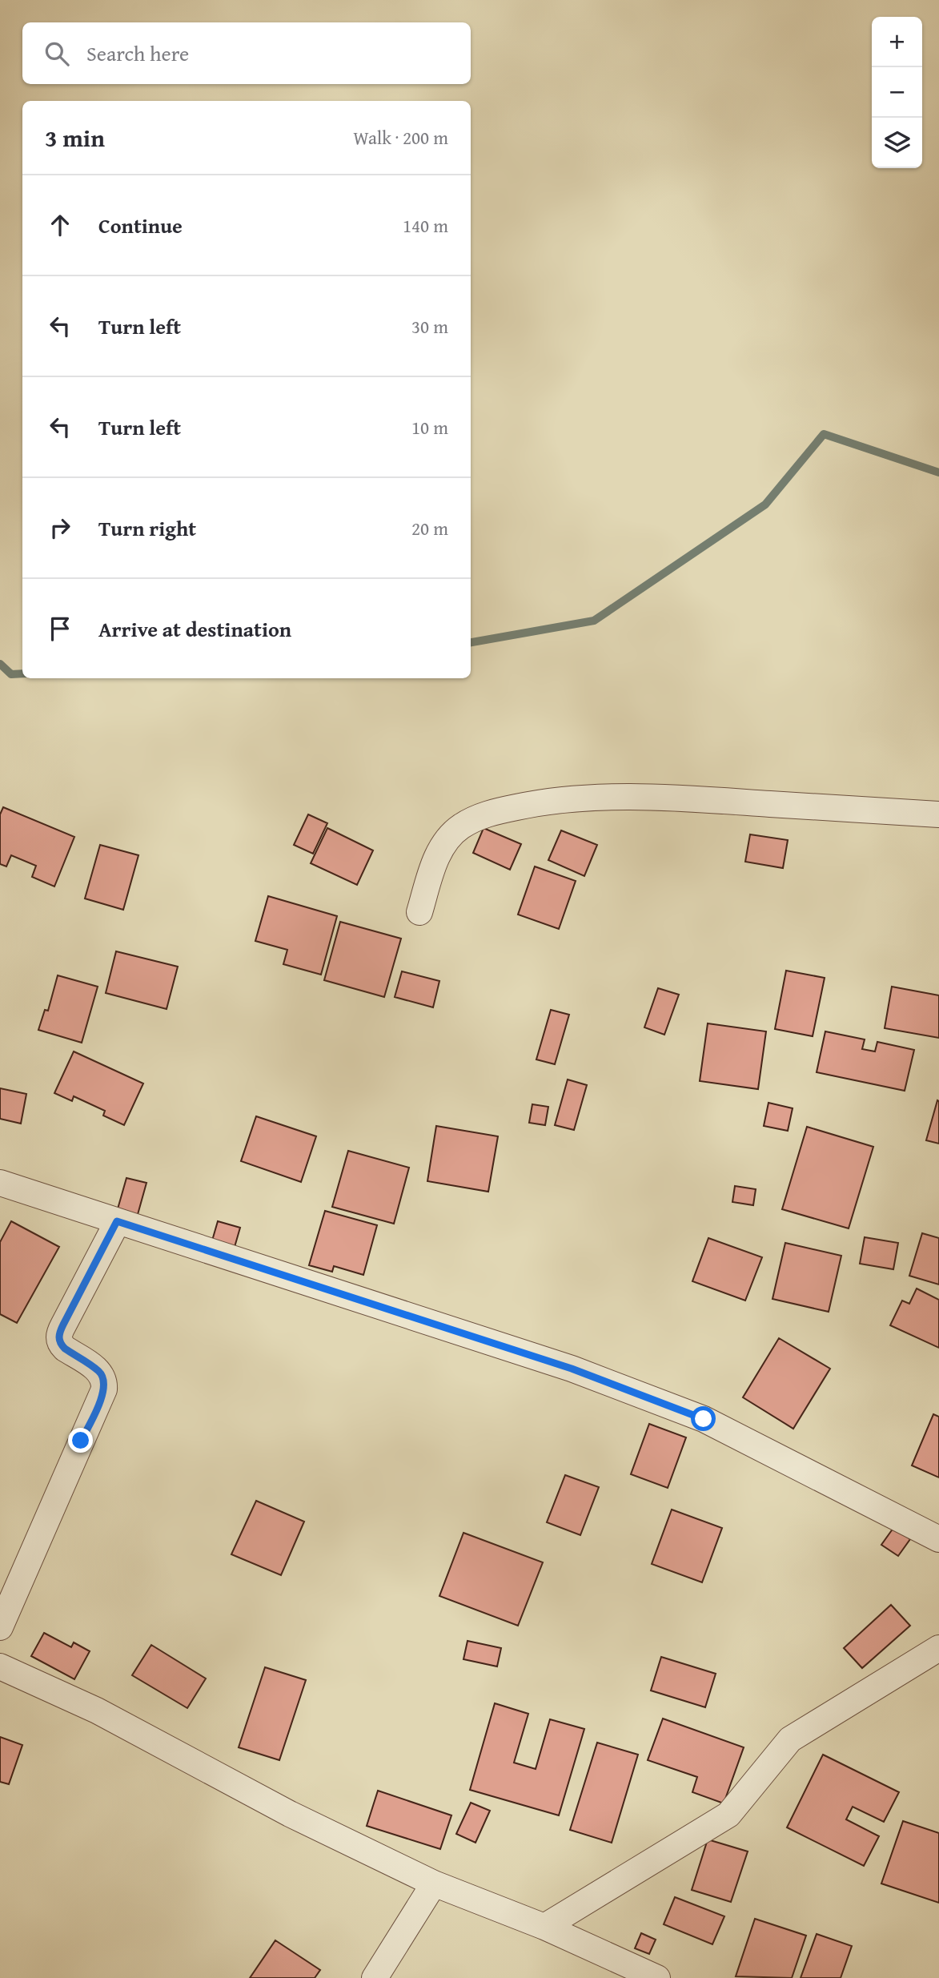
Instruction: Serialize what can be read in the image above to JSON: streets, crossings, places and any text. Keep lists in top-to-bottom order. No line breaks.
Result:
{"page":{"map_buttons":["+","−"],"search":"Search here","heading":["3 min","Walk · 200 m"],"list":[["Continue","140 m"],["Turn left","30 m"],["Turn left","10 m"],["Turn right","20 m"],"Arrive at destination"]}}
